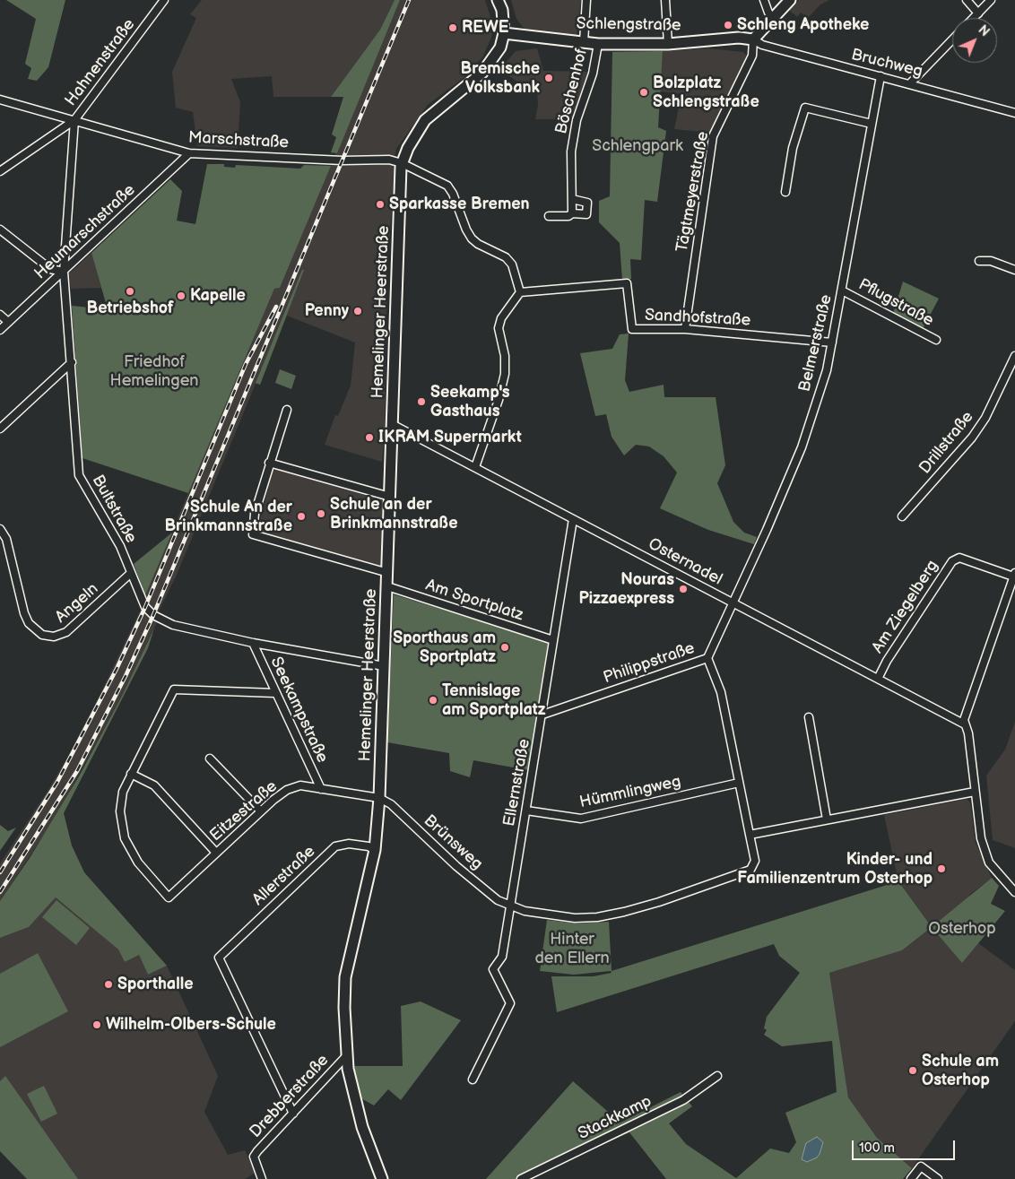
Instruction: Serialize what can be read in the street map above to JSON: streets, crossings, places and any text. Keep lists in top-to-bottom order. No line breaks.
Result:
{"streets":{"main road":["Schlengstraße","Hemelinger Heerstraße"],"street":["Hahnenstraße","Bruchweg","Böschenhof","Marschstraße","Tägtmeyerstraße","Heumarschstraße","Pflugstraße","Sandhofstraße","Belmerstraße","Drillstraße","Bultstraße","Osternadel","Am Sportplatz","Angeln","Am Ziegelberg","Philippstraße","Seekampstraße","Ellernstraße","Hümmlingweg","Eitzestraße","Brünsweg","Allerstraße","Drebberstraße","Stackkamp"]},"crossings":[["Schlengstraße","Bruchweg"],["Schlengstraße","Böschenhof"],["Schlengstraße","Tägtmeyerstraße"],["Hahnenstraße","Marschstraße"],["Hahnenstraße","Bultstraße"],["Bruchweg","Tägtmeyerstraße"],["Bruchweg","Belmerstraße"],["Marschstraße","Heumarschstraße"],["Marschstraße","Hemelinger Heerstraße"],["Marschstraße","Bultstraße"],["Tägtmeyerstraße","Sandhofstraße"],["Heumarschstraße","Bultstraße"],["Pflugstraße","Belmerstraße"],["Hemelinger Heerstraße","Bultstraße"],["Hemelinger Heerstraße","Osternadel"],["Hemelinger Heerstraße","Am Sportplatz"],["Hemelinger Heerstraße","Eitzestraße"],["Hemelinger Heerstraße","Brünsweg"],["Hemelinger Heerstraße","Allerstraße"],["Hemelinger Heerstraße","Drebberstraße"],["Sandhofstraße","Belmerstraße"],["Belmerstraße","Osternadel"],["Belmerstraße","Philippstraße"],["Bultstraße","Angeln"],["Bultstraße","Seekampstraße"],["Osternadel","Am Ziegelberg"],["Osternadel","Philippstraße"],["Osternadel","Ellernstraße"],["Am Sportplatz","Ellernstraße"],["Philippstraße","Ellernstraße"],["Seekampstraße","Eitzestraße"],["Ellernstraße","Hümmlingweg"],["Ellernstraße","Brünsweg"],["Eitzestraße","Brünsweg"],["Allerstraße","Drebberstraße"]],"parks":["Schlengpark","Friedhof Hemelingen","Osterhop","Hinter den Ellern"],"places":["Schleng Apotheke","REWE","Bremische Volksbank","Bolzplatz Schlengstraße","Sparkasse Bremen","Betriebshof","Kapelle","Penny","Seekamp's Gasthaus","IKRAM Supermarkt","Schule an der Brinkmannstraße","Schule An der Brinkmannstraße","Nouras Pizzaexpress","Sporthaus am Sportplatz","Tennislage am Sportplatz","Kinder- und Familienzentrum Osterhop","Sporthalle","Wilhelm-Olbers-Schule","Schule am Osterhop"],"scale_bar":"100 m","north":"top right"}
